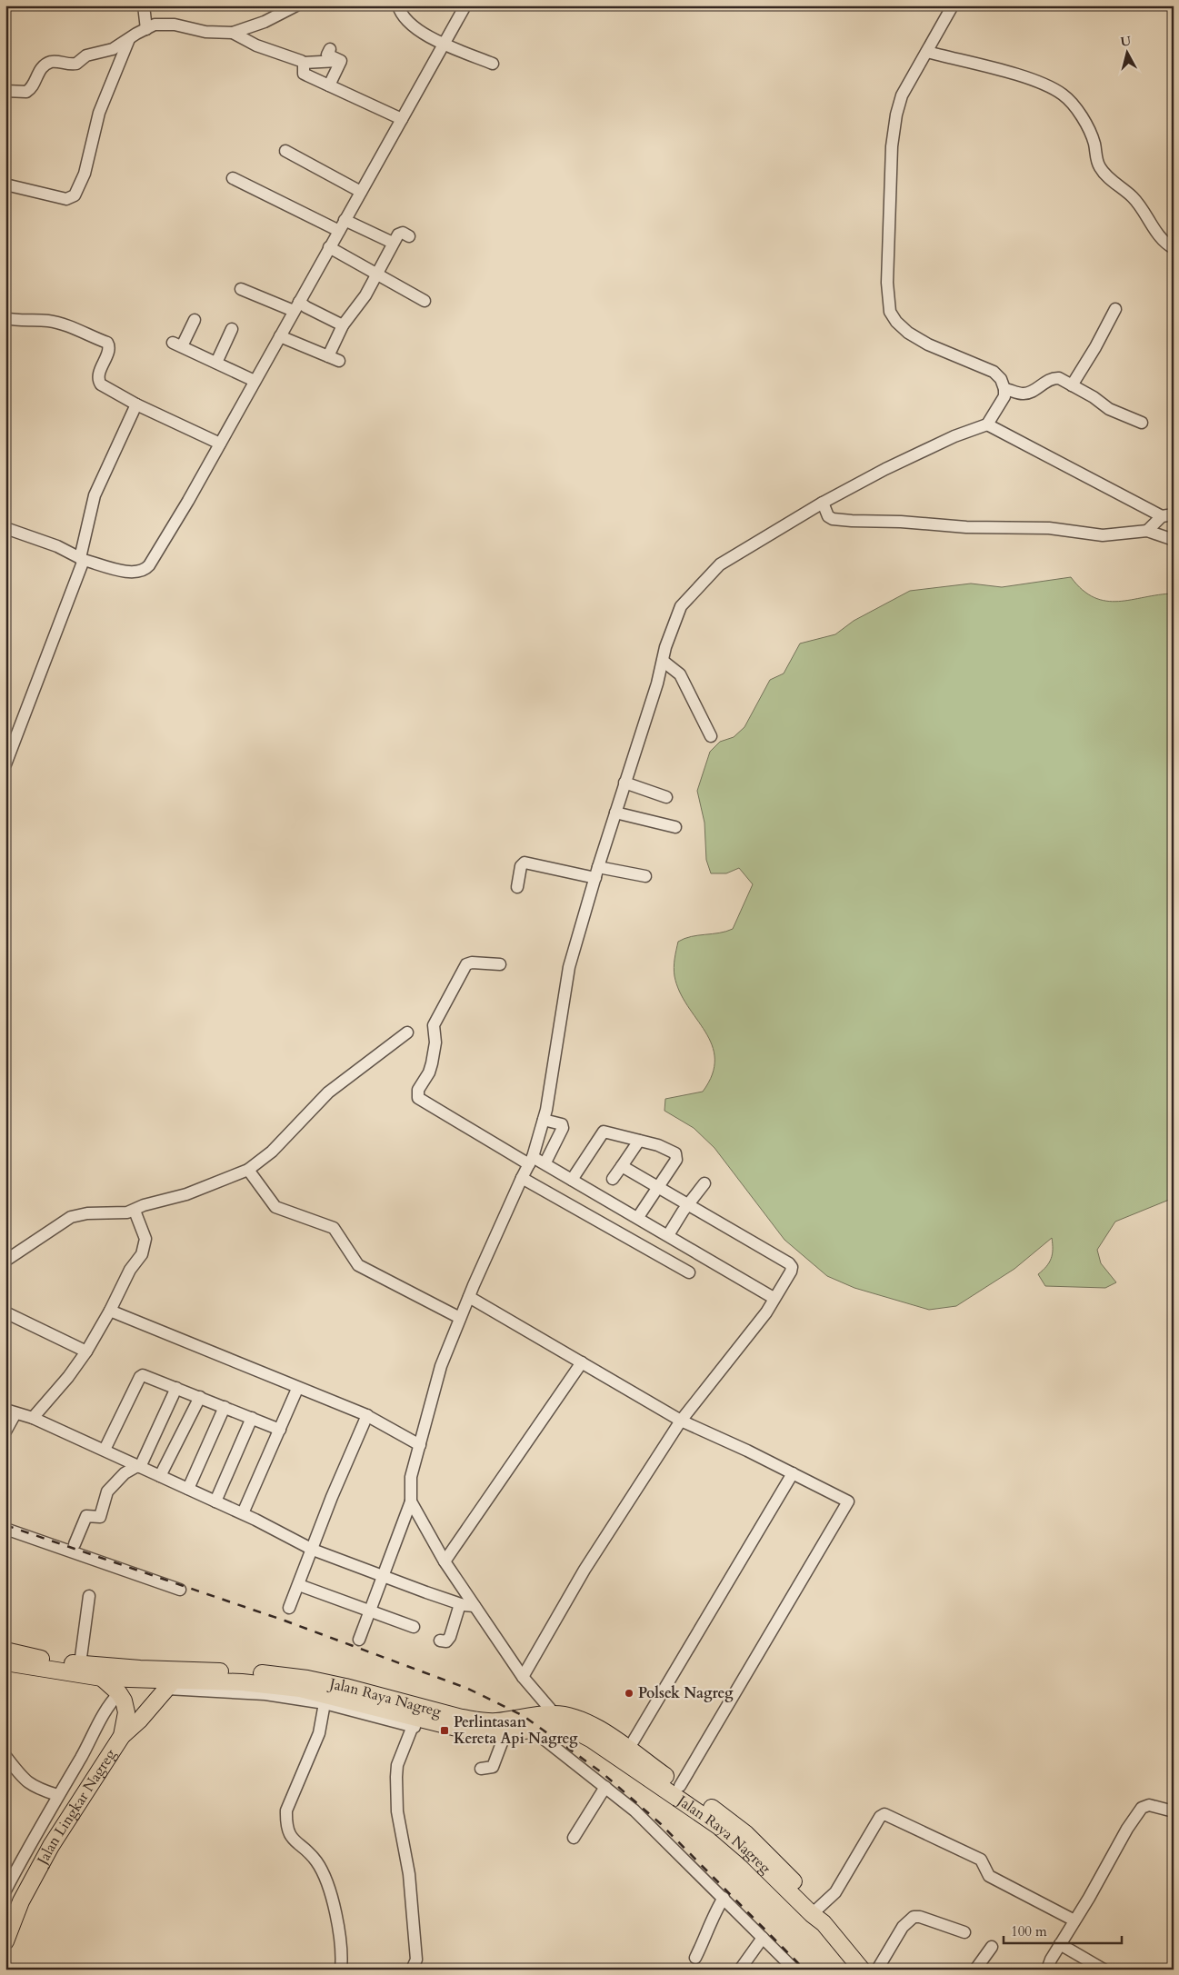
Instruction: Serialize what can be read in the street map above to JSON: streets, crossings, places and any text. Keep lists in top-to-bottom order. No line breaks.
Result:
{"streets":{"highway":["Jalan Raya Nagreg","Jalan Lingkar Nagreg"]},"places":{"other":["Polsek Nagreg"],"transit":["Perlintasan Kereta Api Nagreg"]},"scale_bar":"100 m","north":"top"}
